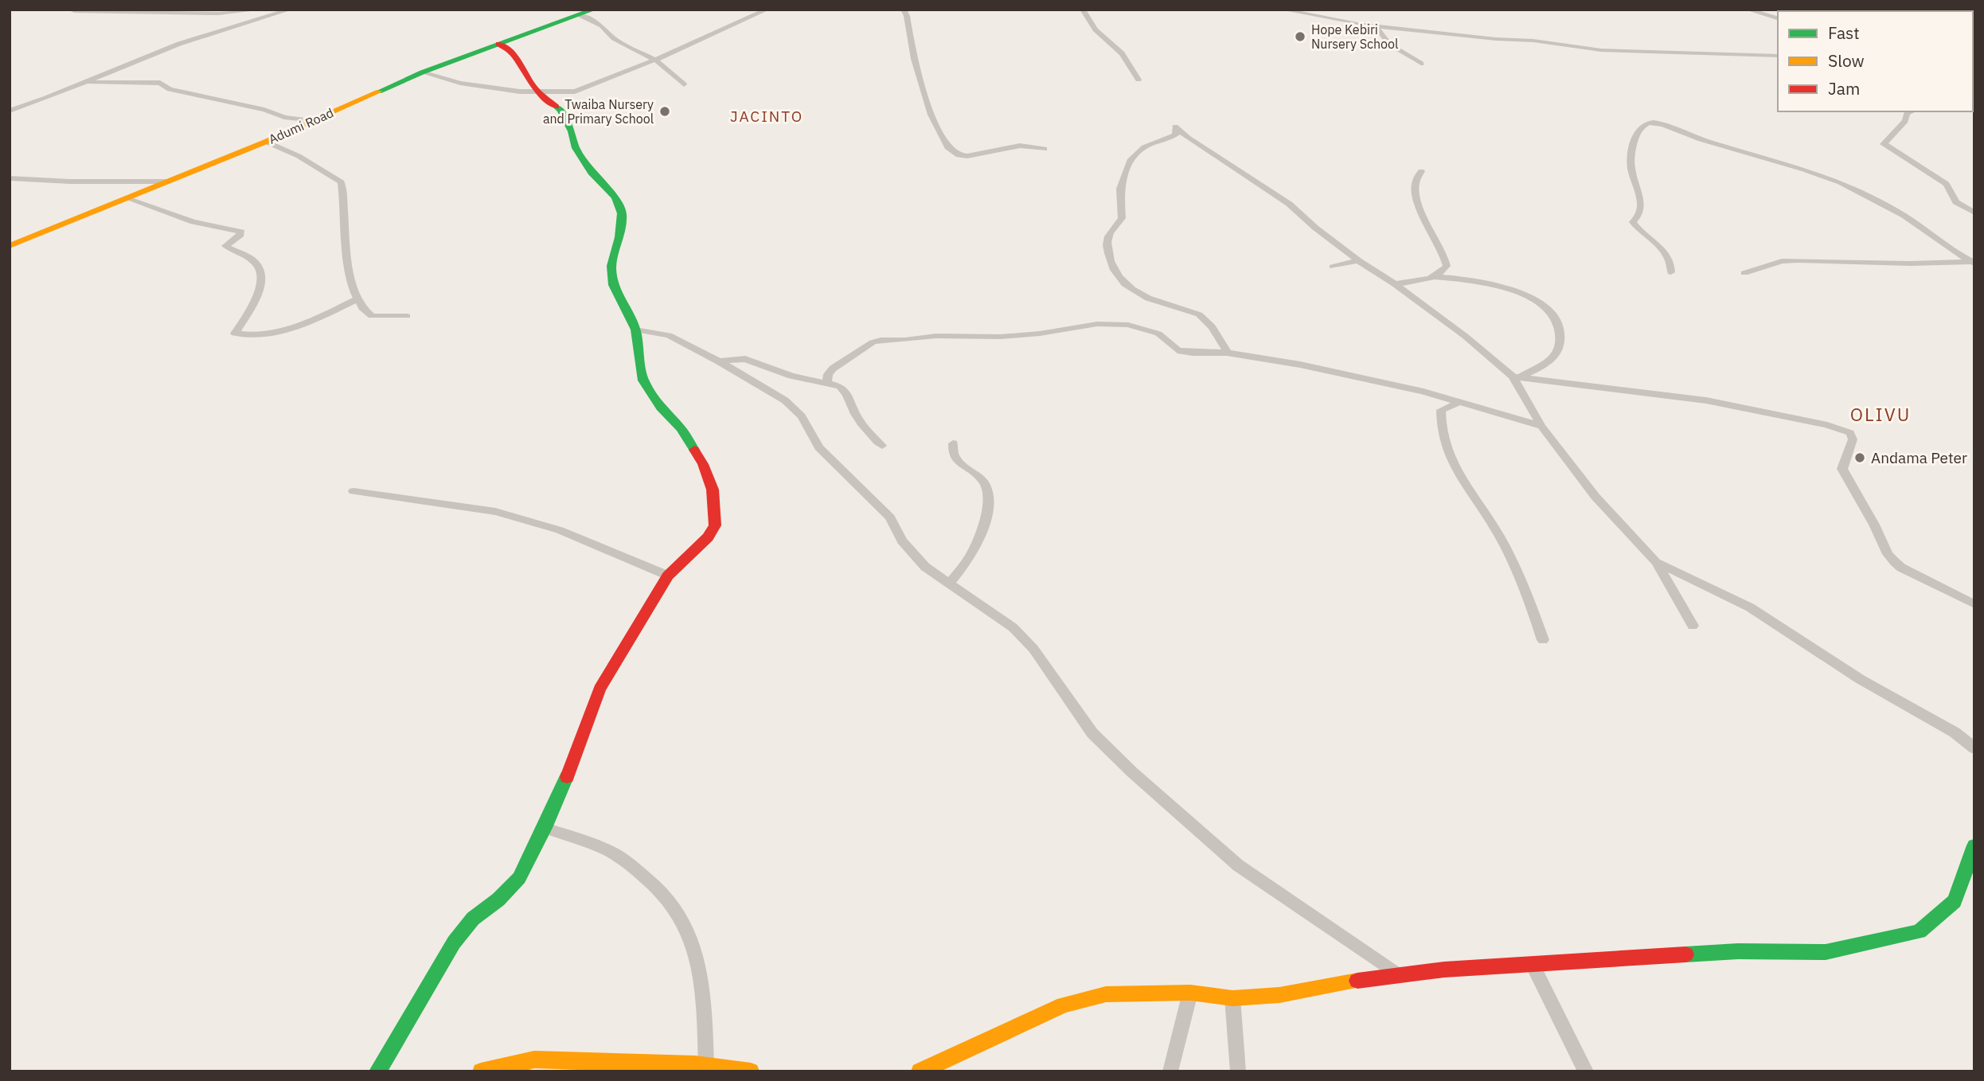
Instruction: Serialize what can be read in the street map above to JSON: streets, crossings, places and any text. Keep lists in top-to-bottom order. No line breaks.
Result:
{"streets":{"street":["Adumi Road"]},"districts":["JACINTO","OLIVU"],"places":["Hope Kebiri Nursery School","Twaiba Nursery and Primary School","Andama Peter"],"legend":["Fast","Slow","Jam"]}
